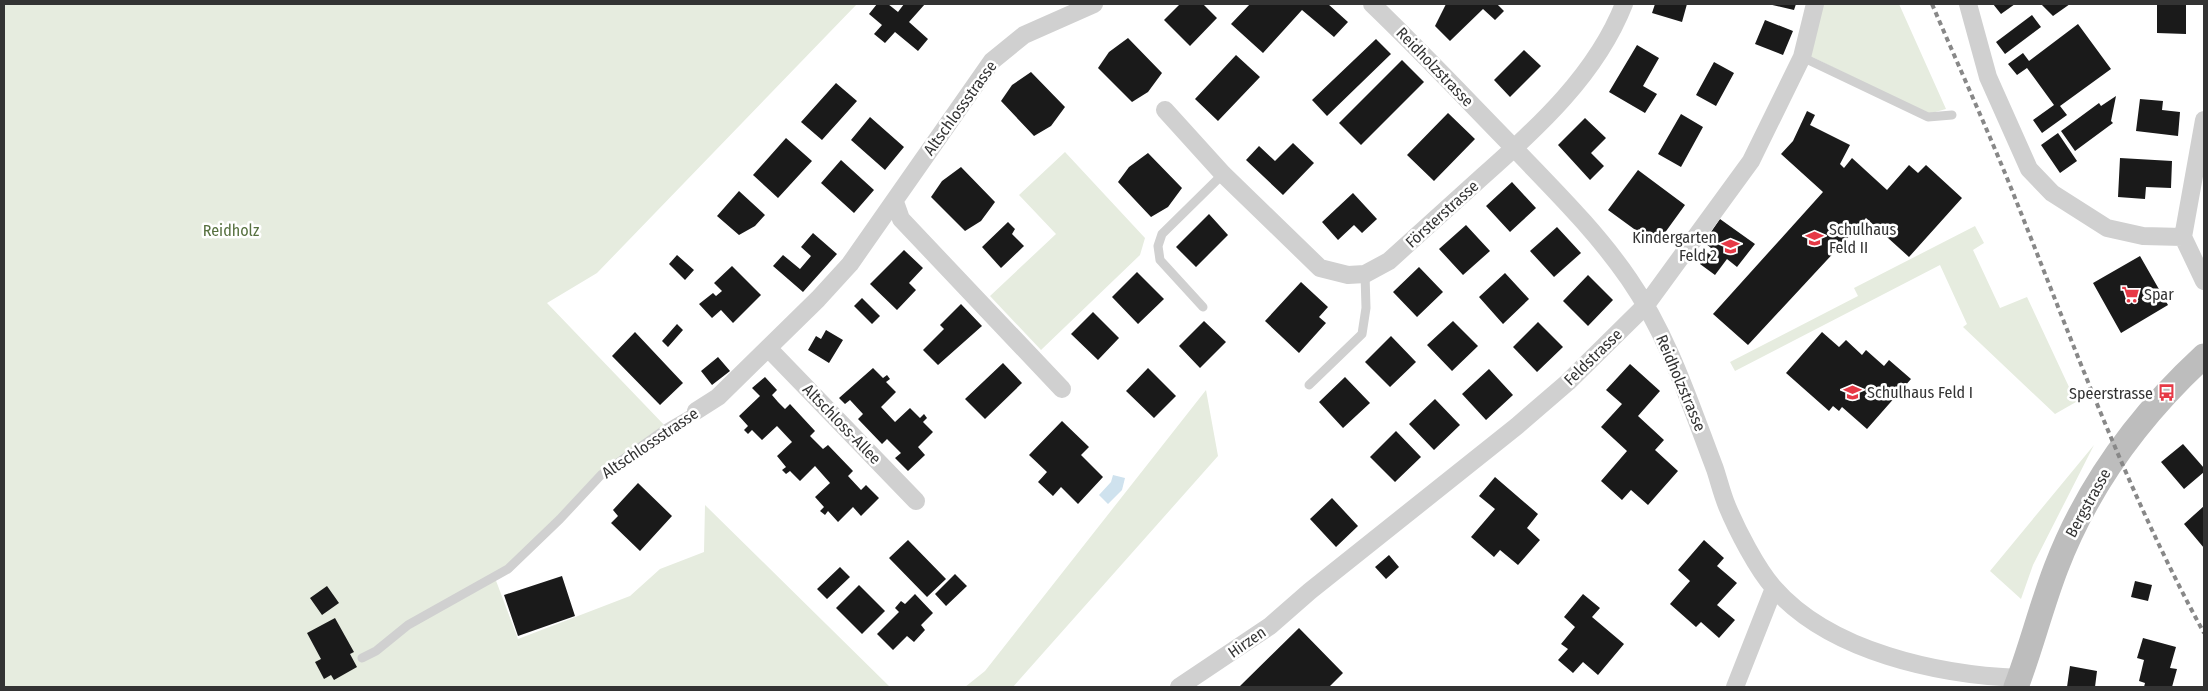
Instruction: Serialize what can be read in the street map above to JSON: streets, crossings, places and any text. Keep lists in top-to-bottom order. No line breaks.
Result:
{"streets":{"main road":["Bergstrasse"],"street":["Reidholzstrasse","Altschlossstrasse","Försterstrasse","Feldstrasse","Altschloss-Allee","Hirzen"]},"crossings":[["Reidholzstrasse","Försterstrasse"],["Reidholzstrasse","Feldstrasse"],["Reidholzstrasse","Bergstrasse"],["Altschlossstrasse","Altschloss-Allee"],["Feldstrasse","Hirzen"]],"parks":["Reidholz"],"places":{"school or university":["Schulhaus Feld II","Kindergarten Feld 2","Schulhaus Feld I"],"supermarket":["Spar"],"bus stop":["Speerstrasse"]}}
